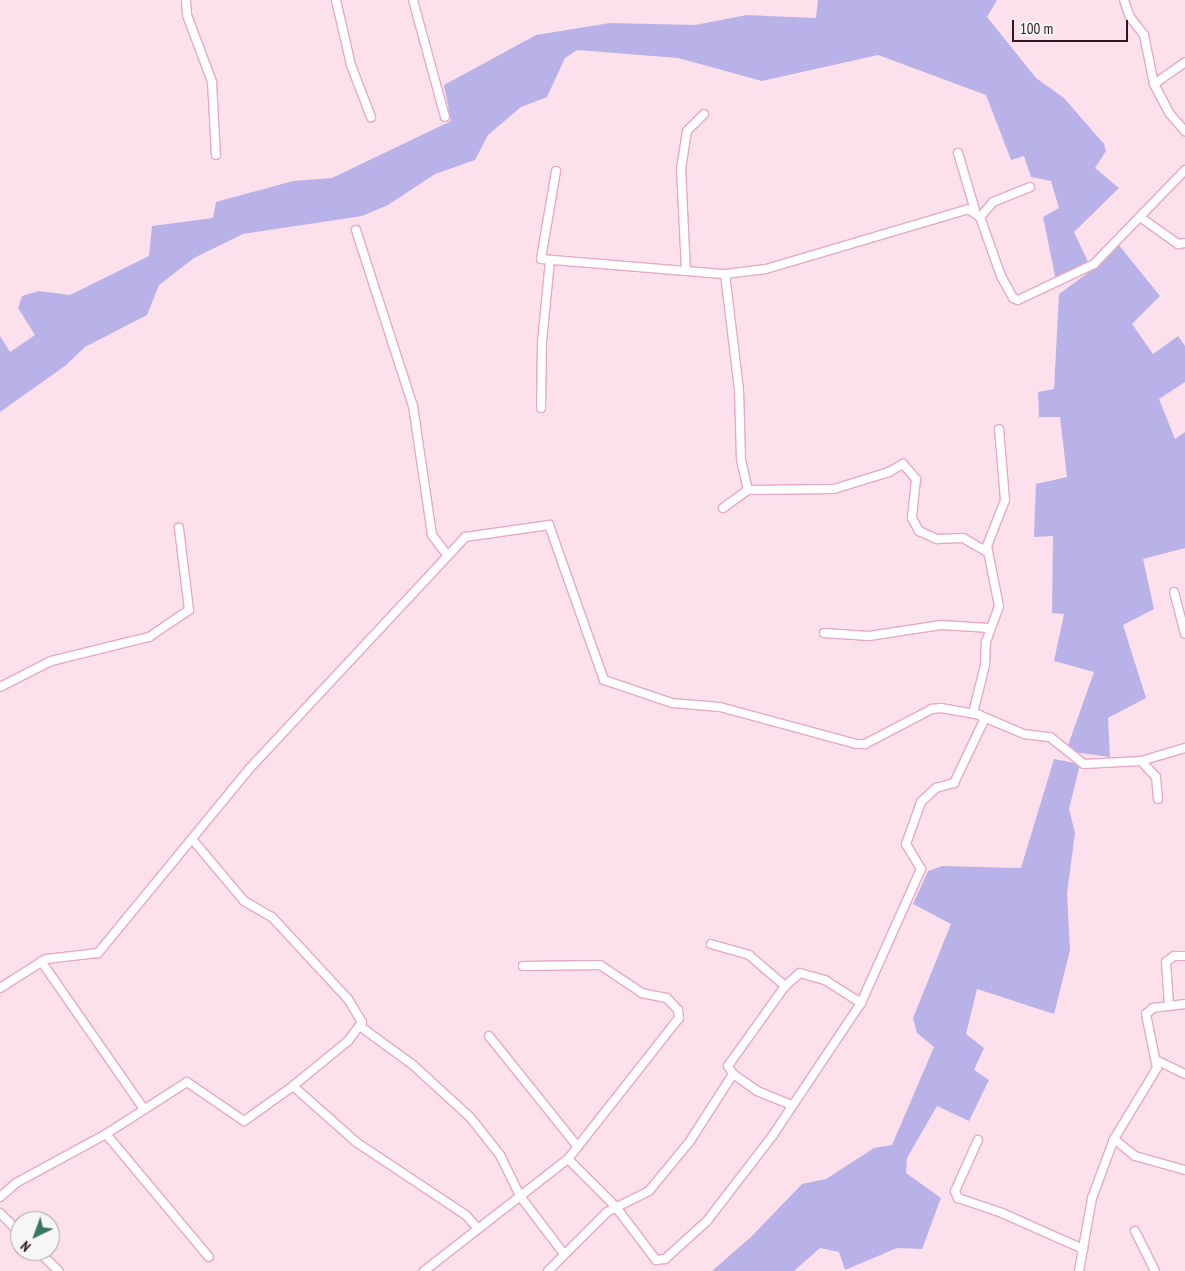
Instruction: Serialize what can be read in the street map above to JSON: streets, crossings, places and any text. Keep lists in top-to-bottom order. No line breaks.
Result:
{"scale_bar":"100 m","north":"bottom left"}
